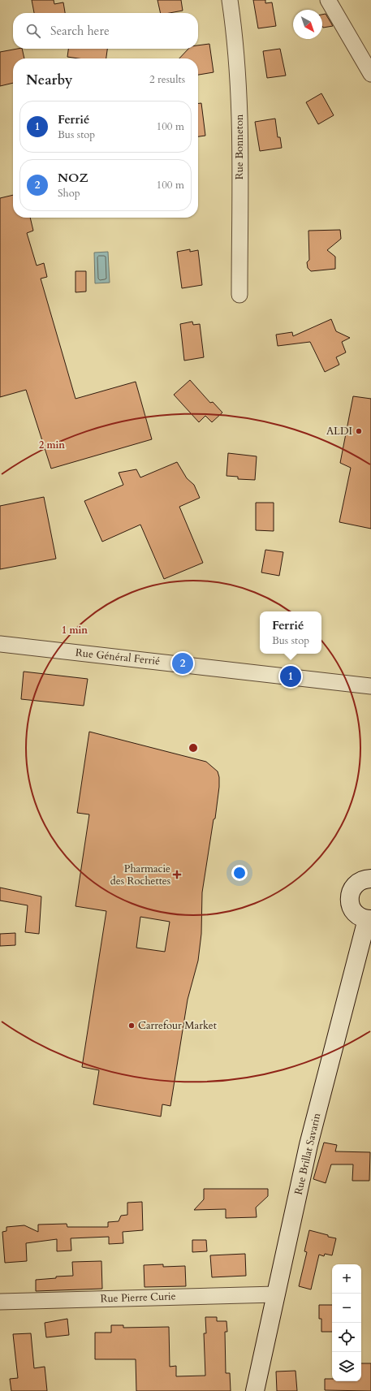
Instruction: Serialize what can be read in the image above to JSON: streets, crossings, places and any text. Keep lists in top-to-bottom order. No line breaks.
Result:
{"streets":{"main road":["Rue Brillat Savarin"],"street":["Rue Bonneton","Rue Général Ferrié","Rue Pierre Curie"]},"crossings":[["Rue Brillat Savarin","Rue Pierre Curie"]],"places":{"other":["ALDI","Carrefour Market"],"health":["Pharmacie des Rochettes"]},"north":"bottom right","page":{"search":"Search here","heading":["Nearby","2 results"],"list":[{"mark":"1","name":"Ferrié","note":"Bus stop","value":"100 m"},{"mark":"2","name":"NOZ","note":"Shop","value":"100 m"}],"popup":["Ferrié","Bus stop"],"pins":["2","1"],"map_buttons":["+","−"]},"rings":["2 min","1 min"]}
